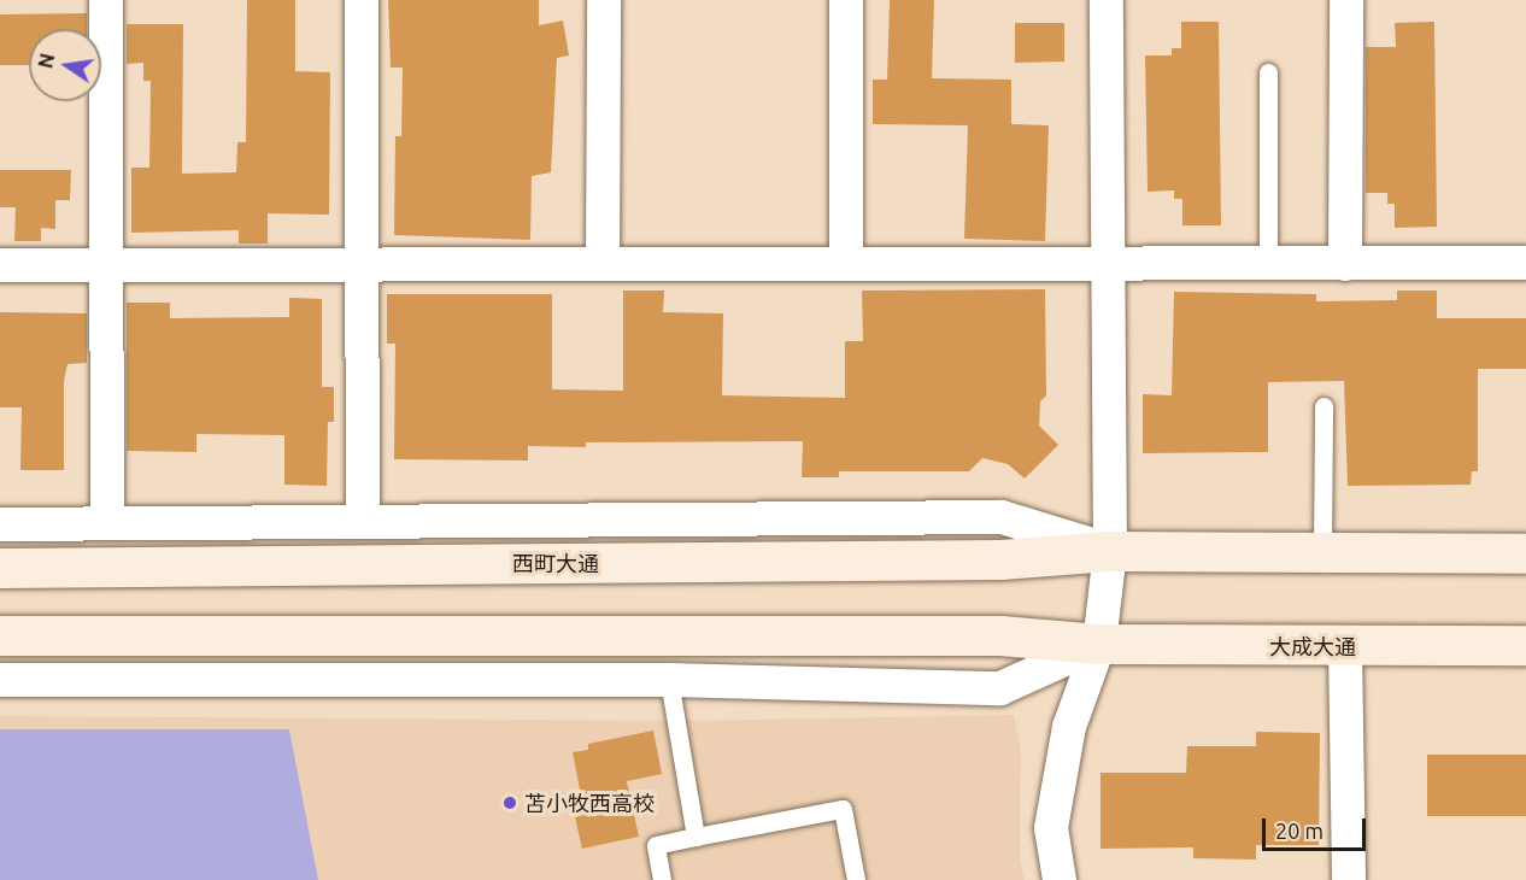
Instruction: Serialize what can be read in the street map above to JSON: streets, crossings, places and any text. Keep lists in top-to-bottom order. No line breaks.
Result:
{"streets":{"street":["西町大通","大成大通"]},"places":["苫小牧西高校"],"scale_bar":"20 m","north":"left"}
